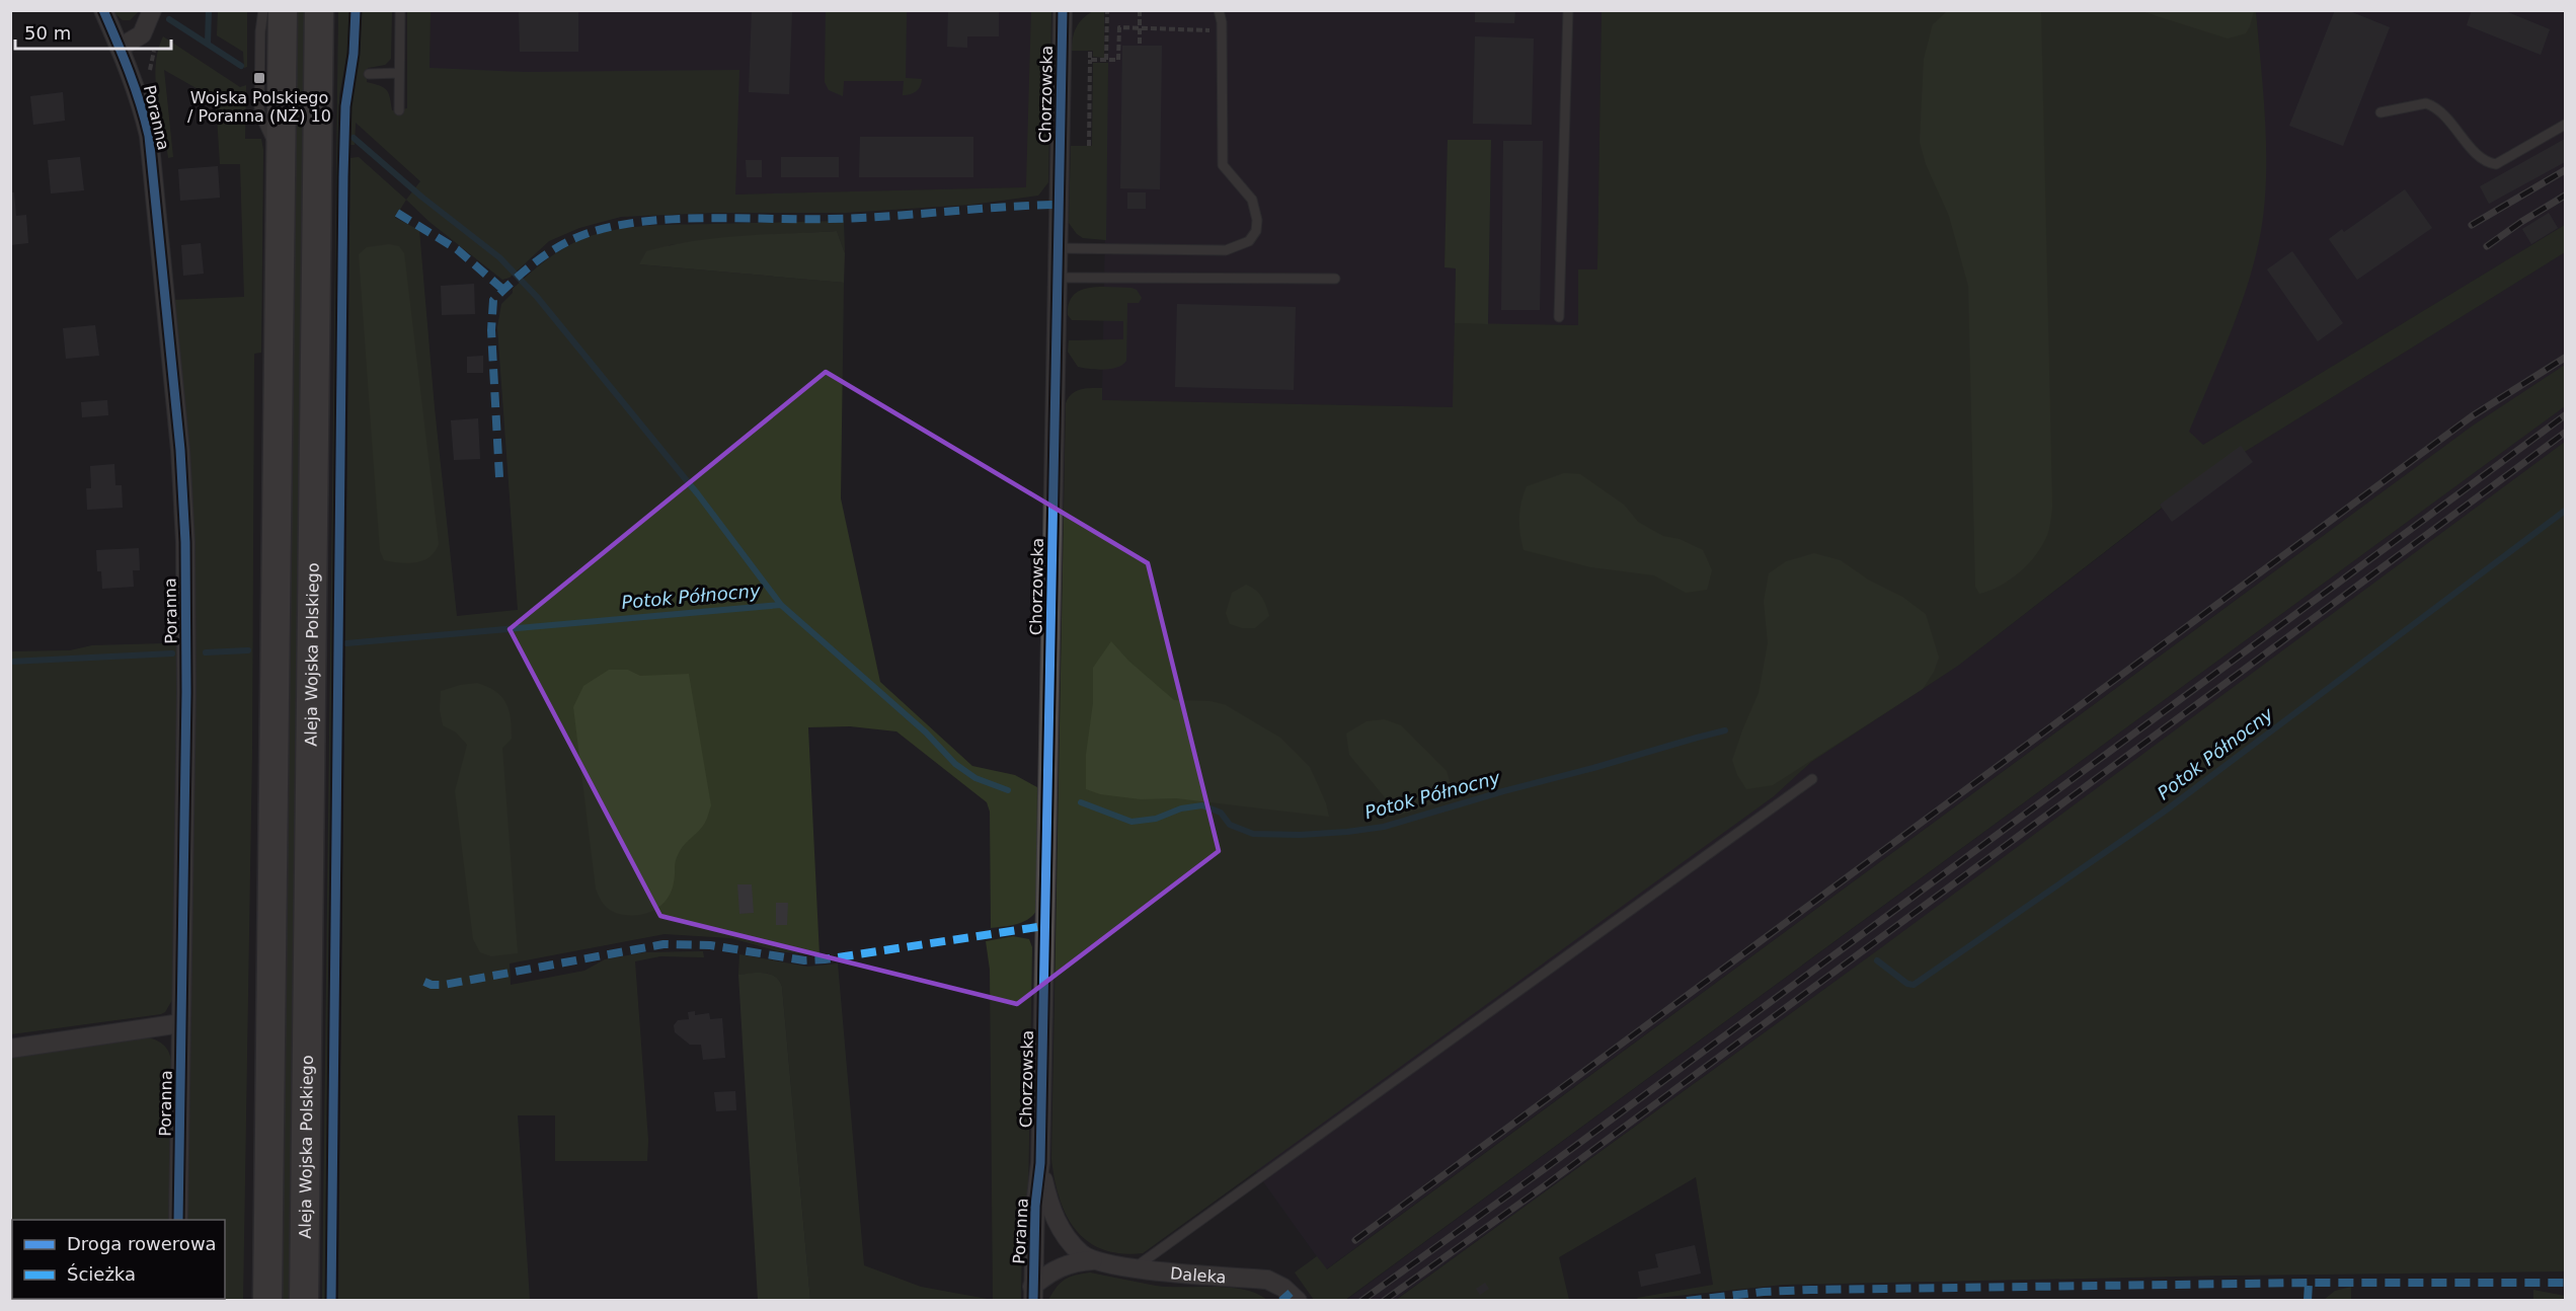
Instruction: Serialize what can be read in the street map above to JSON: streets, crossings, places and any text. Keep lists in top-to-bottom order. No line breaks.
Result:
{"streets":{"main road":["Aleja Wojska Polskiego"],"street":["Chorzowska","Poranna","Daleka"]},"crossings":[["Chorzowska","Poranna"],["Chorzowska","Daleka"],["Poranna","Daleka"]],"water":["Potok Północny"],"places":{"transit":["Wojska Polskiego / Poranna (NŻ) 10"]},"legend":["Droga rowerowa","Ścieżka"],"scale_bar":"50 m"}
